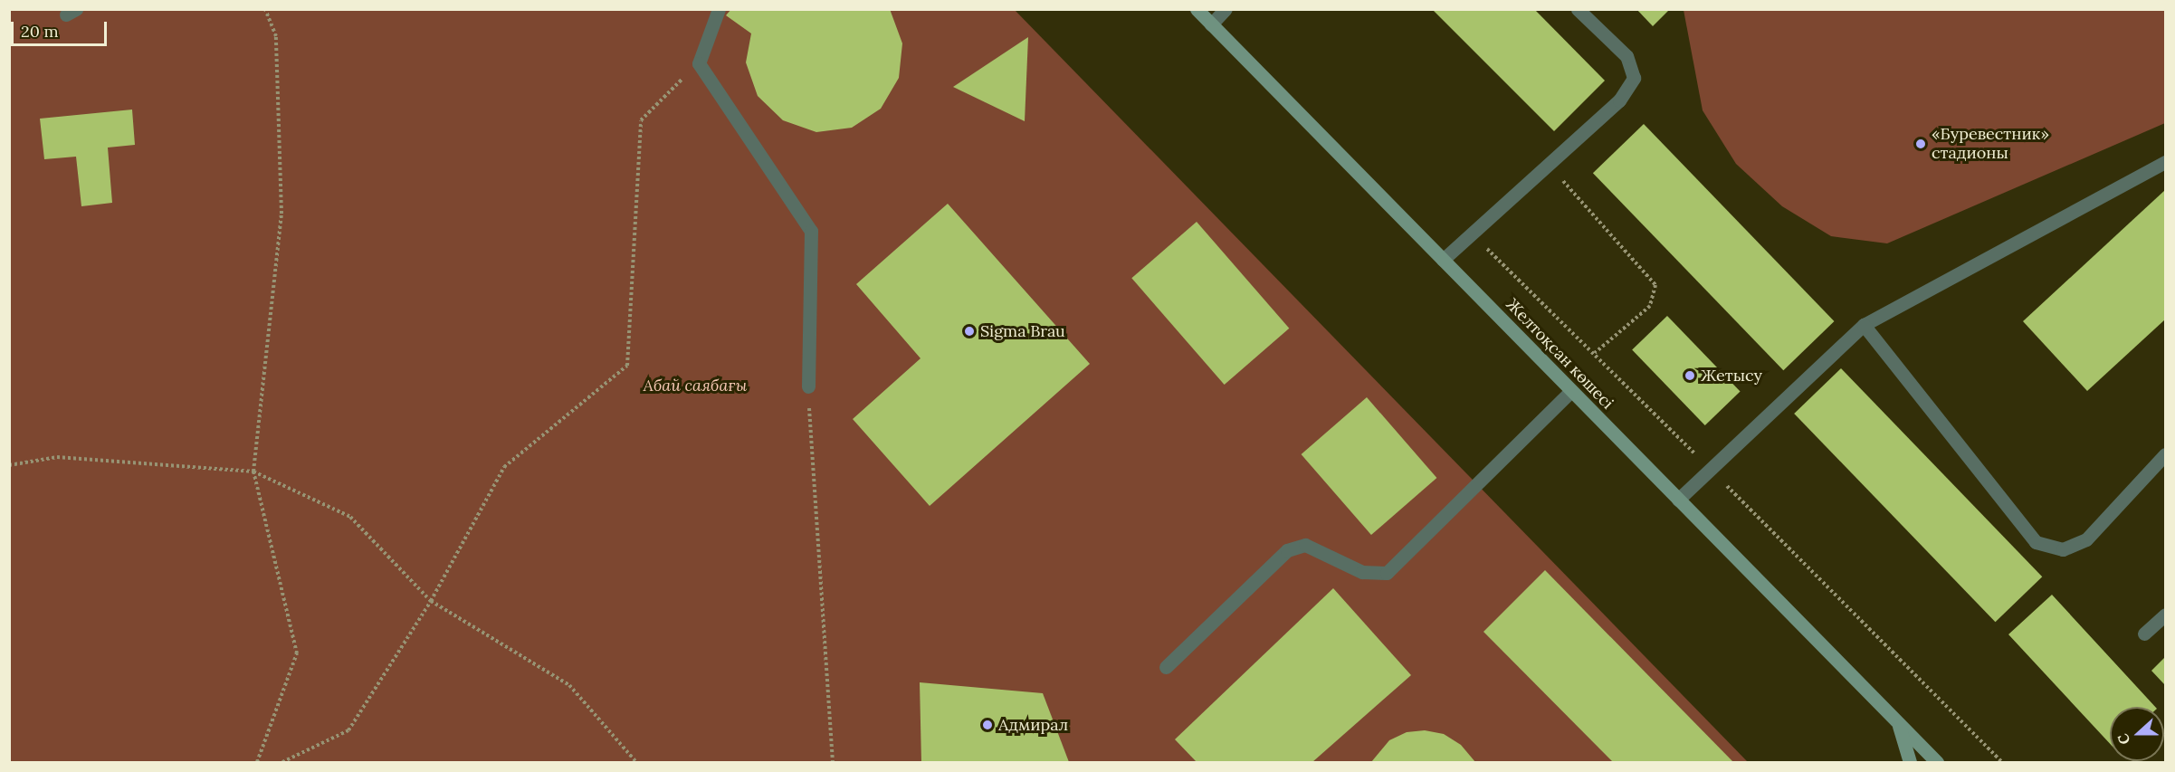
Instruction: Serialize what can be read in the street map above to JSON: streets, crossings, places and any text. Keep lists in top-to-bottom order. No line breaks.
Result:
{"streets":{"main road":["Желтоқсан көшесі"]},"parks":["Абай саябағы"],"places":["«Буревестник» стадионы","Sigma Brau","Жетысу","Адмирал"],"scale_bar":"20 m","north":"left"}
